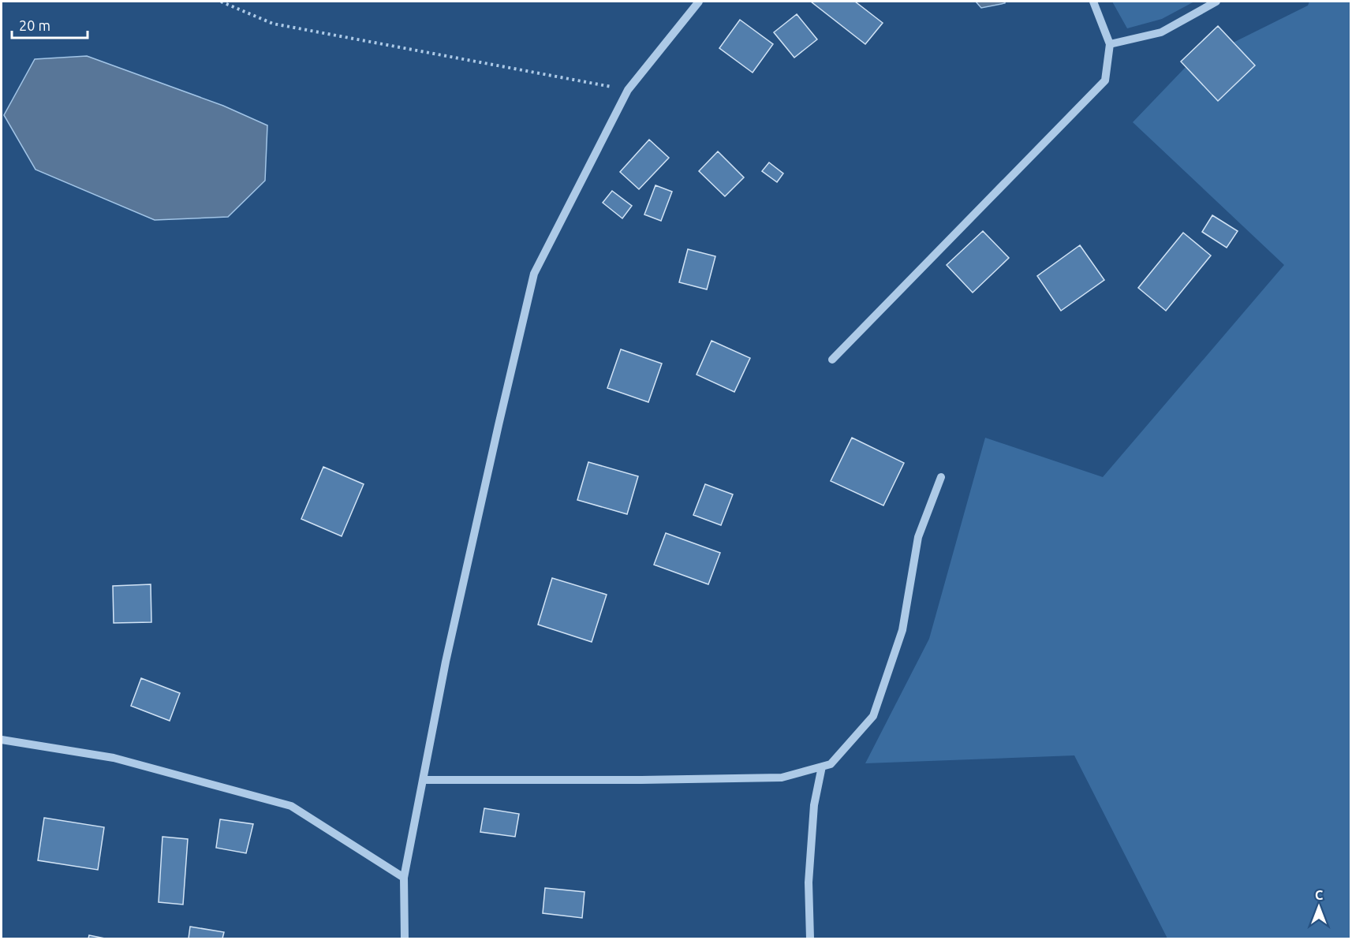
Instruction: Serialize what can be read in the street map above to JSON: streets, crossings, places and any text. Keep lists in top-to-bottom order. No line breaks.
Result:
{"scale_bar":"20 m","north":"top"}
